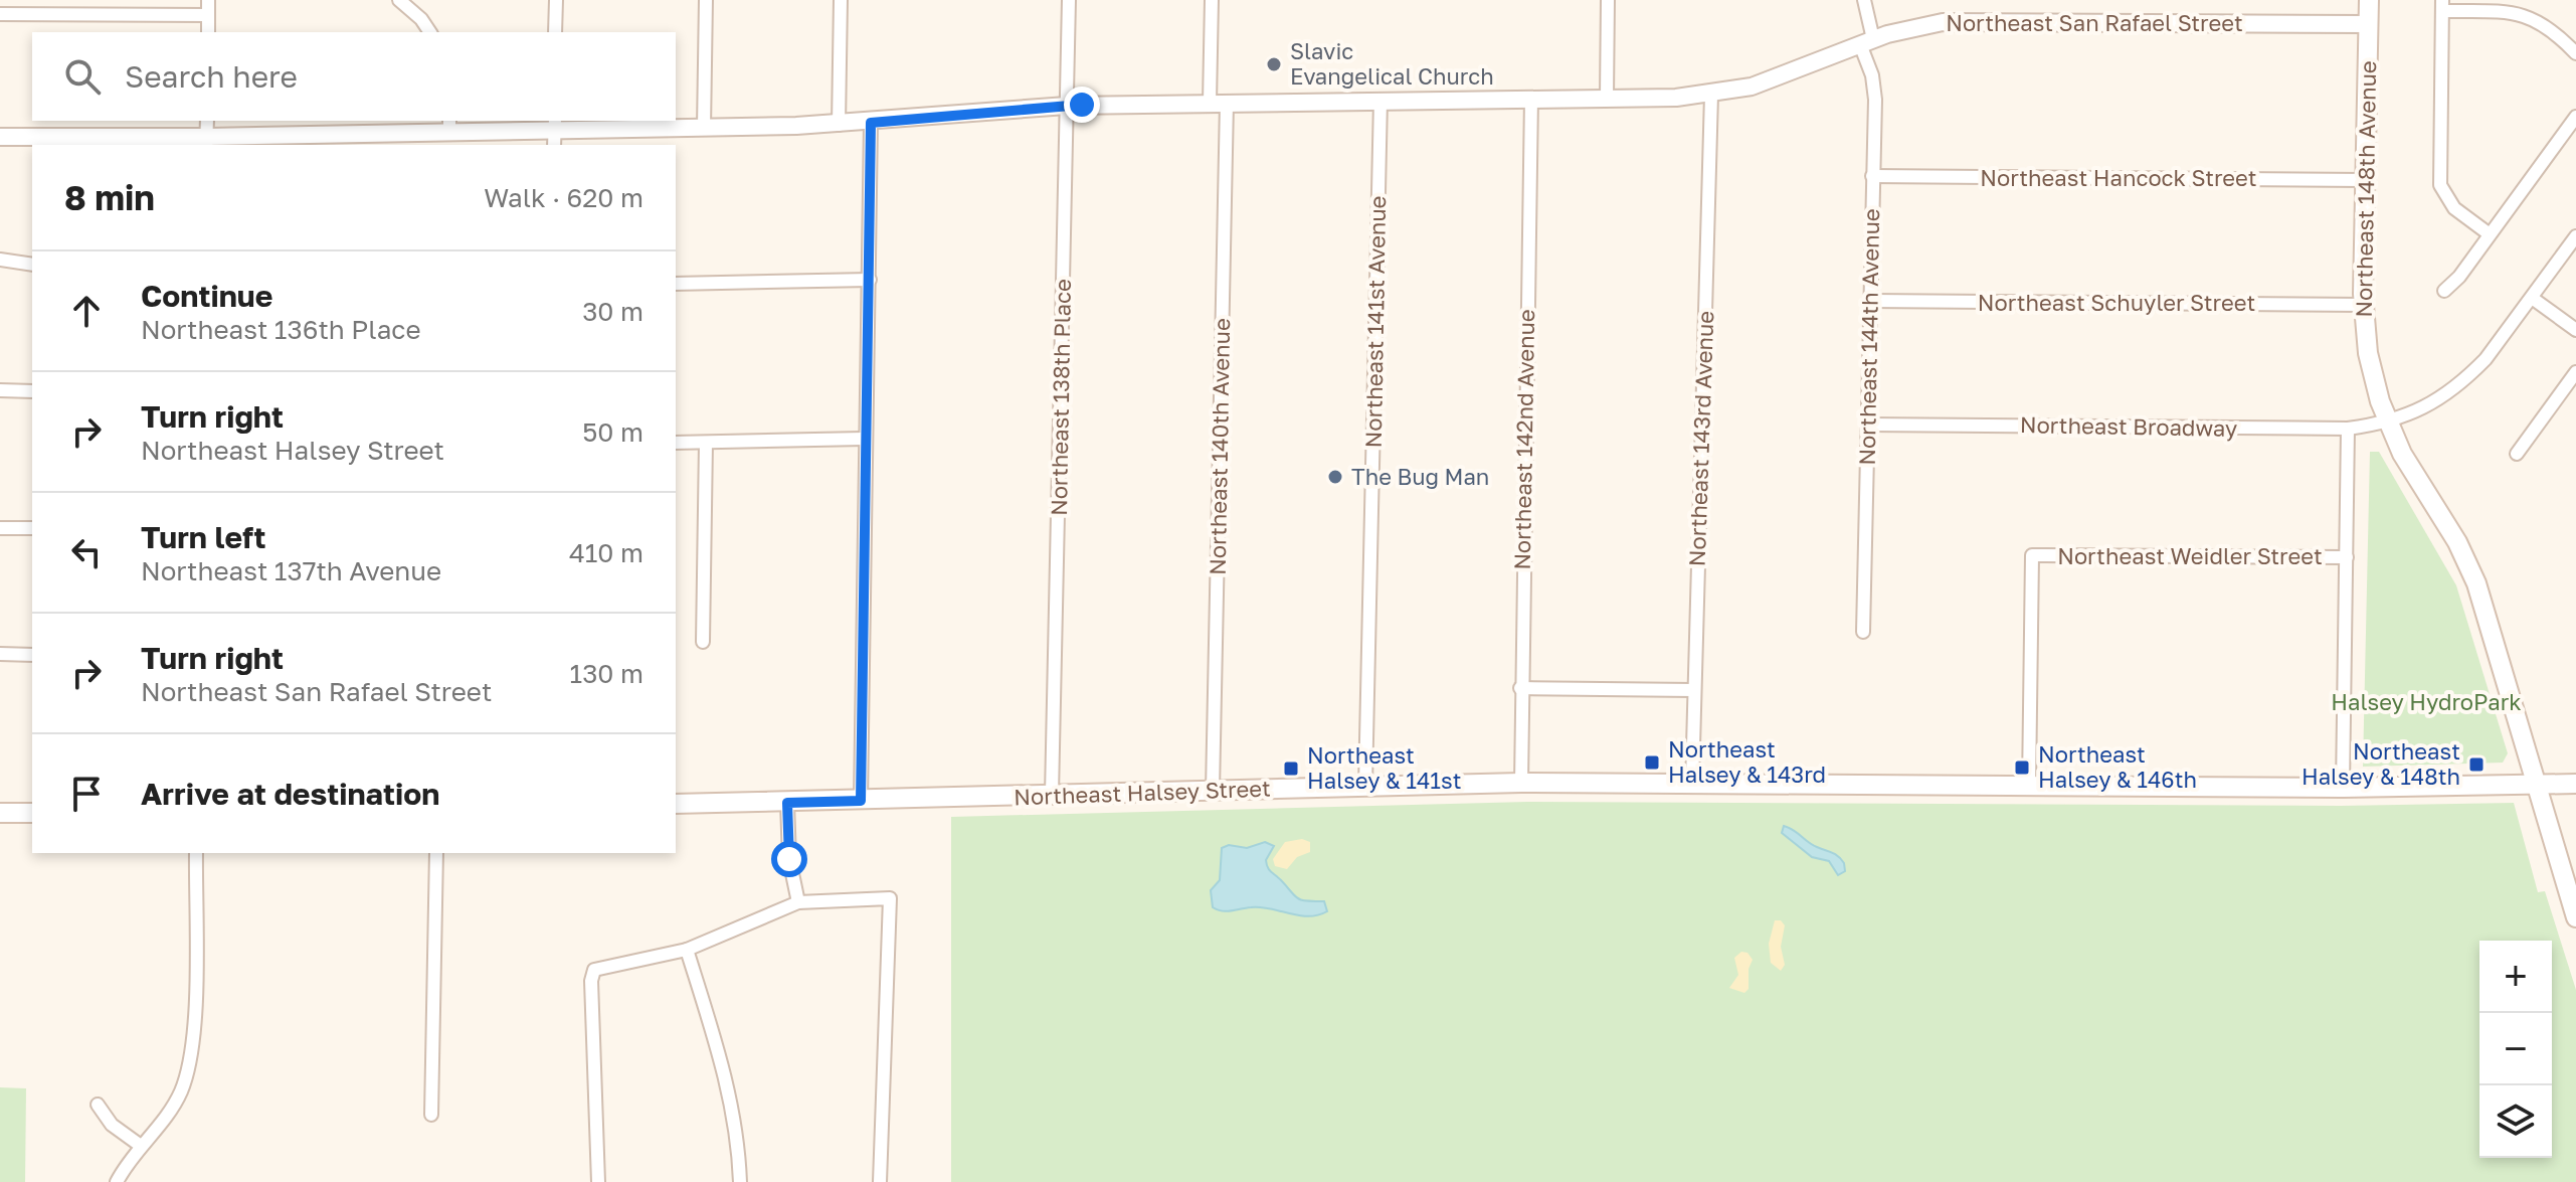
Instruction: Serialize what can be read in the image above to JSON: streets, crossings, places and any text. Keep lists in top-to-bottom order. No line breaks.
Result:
{"streets":{"main road":["Northeast 148th Avenue","Northeast Halsey Street"],"street":["Northeast San Rafael Street","Northeast Hancock Street","Northeast Schuyler Street","Northeast 141st Avenue","Northeast 144th Avenue","Northeast 138th Place","Northeast Broadway","Northeast 143rd Avenue","Northeast 142nd Avenue","Northeast 140th Avenue","Northeast Weidler Street"]},"crossings":[["Northeast San Rafael Street","Northeast 148th Avenue"],["Northeast San Rafael Street","Northeast 141st Avenue"],["Northeast San Rafael Street","Northeast 144th Avenue"],["Northeast San Rafael Street","Northeast 138th Place"],["Northeast San Rafael Street","Northeast 143rd Avenue"],["Northeast San Rafael Street","Northeast 142nd Avenue"],["Northeast San Rafael Street","Northeast 140th Avenue"],["Northeast Hancock Street","Northeast 148th Avenue"],["Northeast Hancock Street","Northeast 144th Avenue"],["Northeast 148th Avenue","Northeast Schuyler Street"],["Northeast 148th Avenue","Northeast Broadway"],["Northeast 148th Avenue","Northeast Halsey Street"],["Northeast Schuyler Street","Northeast 144th Avenue"],["Northeast 141st Avenue","Northeast Halsey Street"],["Northeast 144th Avenue","Northeast Broadway"],["Northeast 138th Place","Northeast Halsey Street"],["Northeast 143rd Avenue","Northeast Halsey Street"],["Northeast 142nd Avenue","Northeast Halsey Street"],["Northeast 140th Avenue","Northeast Halsey Street"],["Northeast Weidler Street","Northeast Halsey Street"]],"parks":["Halsey HydroPark"],"places":{"other":["Slavic Evangelical Church","The Bug Man"],"transit":["Northeast Halsey & 143rd","Northeast Halsey & 148th","Northeast Halsey & 146th","Northeast Halsey & 141st"]},"page":{"search":"Search here","heading":["8 min","Walk · 620 m"],"list":[["Continue","Northeast 136th Place","30 m"],["Turn right","Northeast Halsey Street","50 m"],["Turn left","Northeast 137th Avenue","410 m"],["Turn right","Northeast San Rafael Street","130 m"],"Arrive at destination"],"map_buttons":["+","−"]}}
